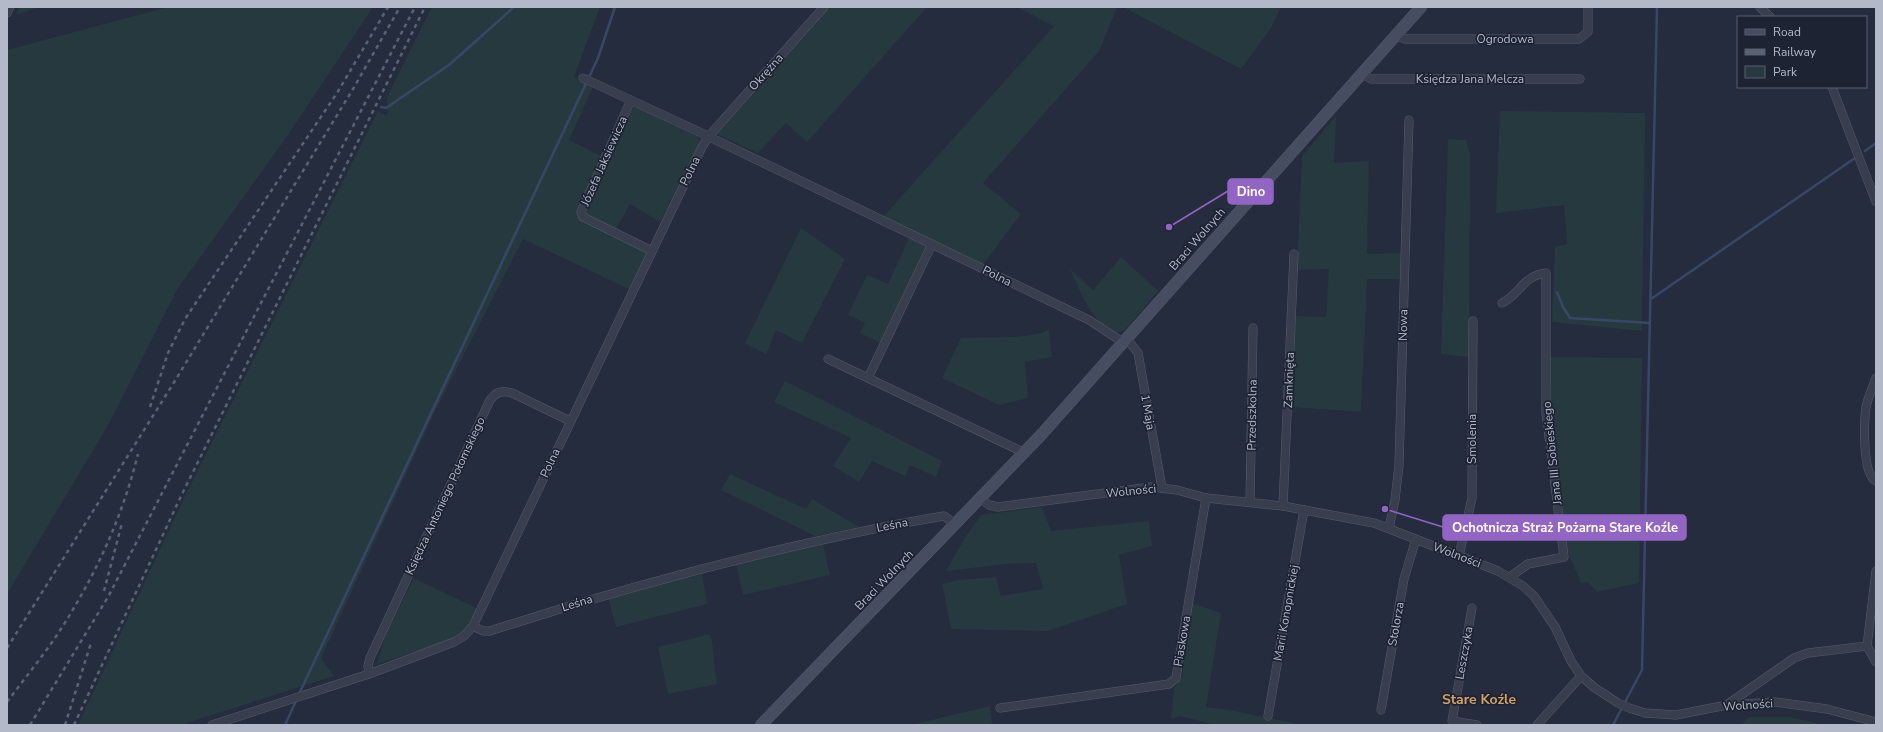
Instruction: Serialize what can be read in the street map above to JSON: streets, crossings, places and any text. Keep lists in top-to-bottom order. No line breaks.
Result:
{"streets":{"main road":["Braci Wolnych"],"street":["Ogrodowa","Okrężna","Księdza Jana Melcza","Józefa Jaksiewicza","Polna","Nowa","Zamknięta","1 Maja","Przedszkolna","Smolenia","Jana III Sobieskiego","Wolności","Księdza Antoniego Połomskiego","Leśna","Marii Konopnickiej","Stolorza","Piaskowa","Leszczyka"]},"crossings":[["Ogrodowa","Braci Wolnych"],["Okrężna","Polna"],["Księdza Jana Melcza","Braci Wolnych"],["Józefa Jaksiewicza","Polna"],["Polna","Braci Wolnych"],["Polna","1 Maja"],["Polna","Księdza Antoniego Połomskiego"],["Polna","Leśna"],["Braci Wolnych","1 Maja"],["Braci Wolnych","Wolności"],["Braci Wolnych","Leśna"],["Nowa","Wolności"],["Zamknięta","Wolności"],["1 Maja","Wolności"],["Przedszkolna","Wolności"],["Smolenia","Wolności"],["Jana III Sobieskiego","Wolności"],["Wolności","Marii Konopnickiej"],["Wolności","Stolorza"],["Wolności","Piaskowa"]],"districts":["Stare Koźle"],"places":["Dino","Ochotnicza Straż Pożarna Stare Koźle"],"legend":["Road","Railway","Park"]}
